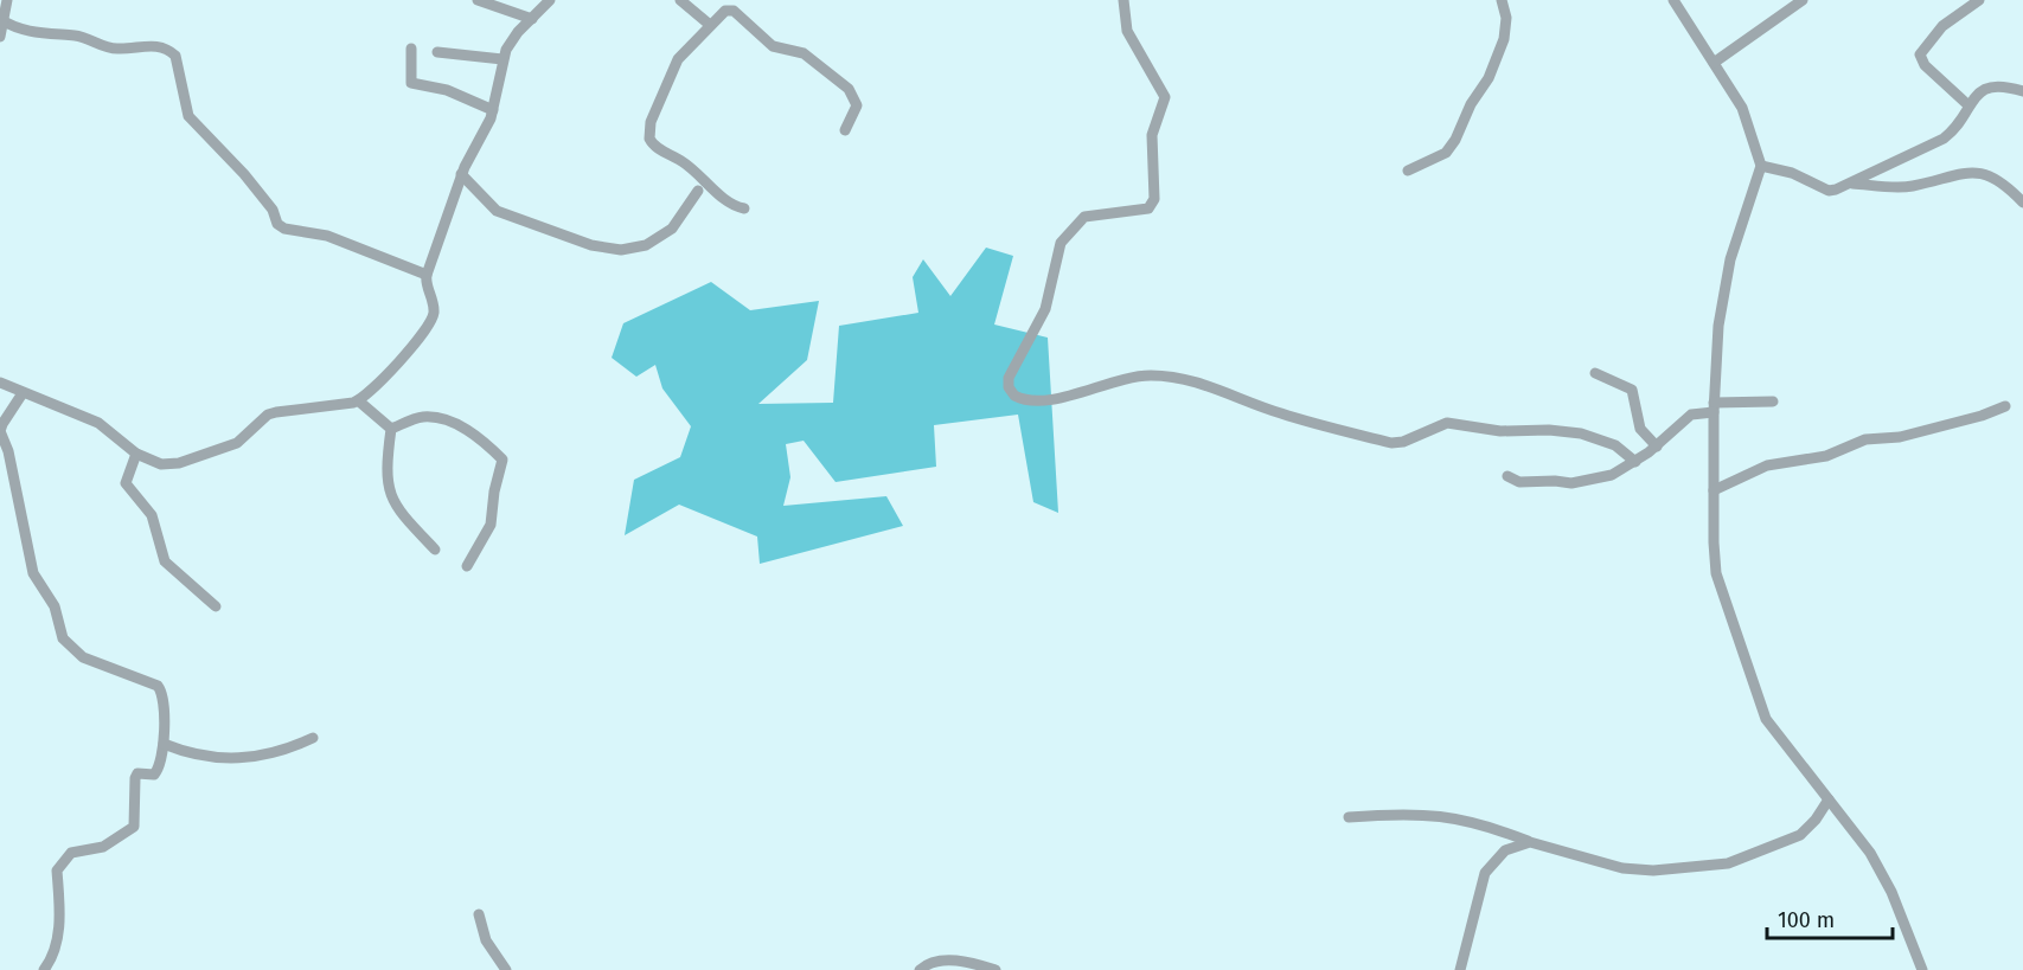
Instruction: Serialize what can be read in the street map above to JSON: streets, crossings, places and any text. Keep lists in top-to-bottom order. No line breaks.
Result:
{"scale_bar":"100 m"}
